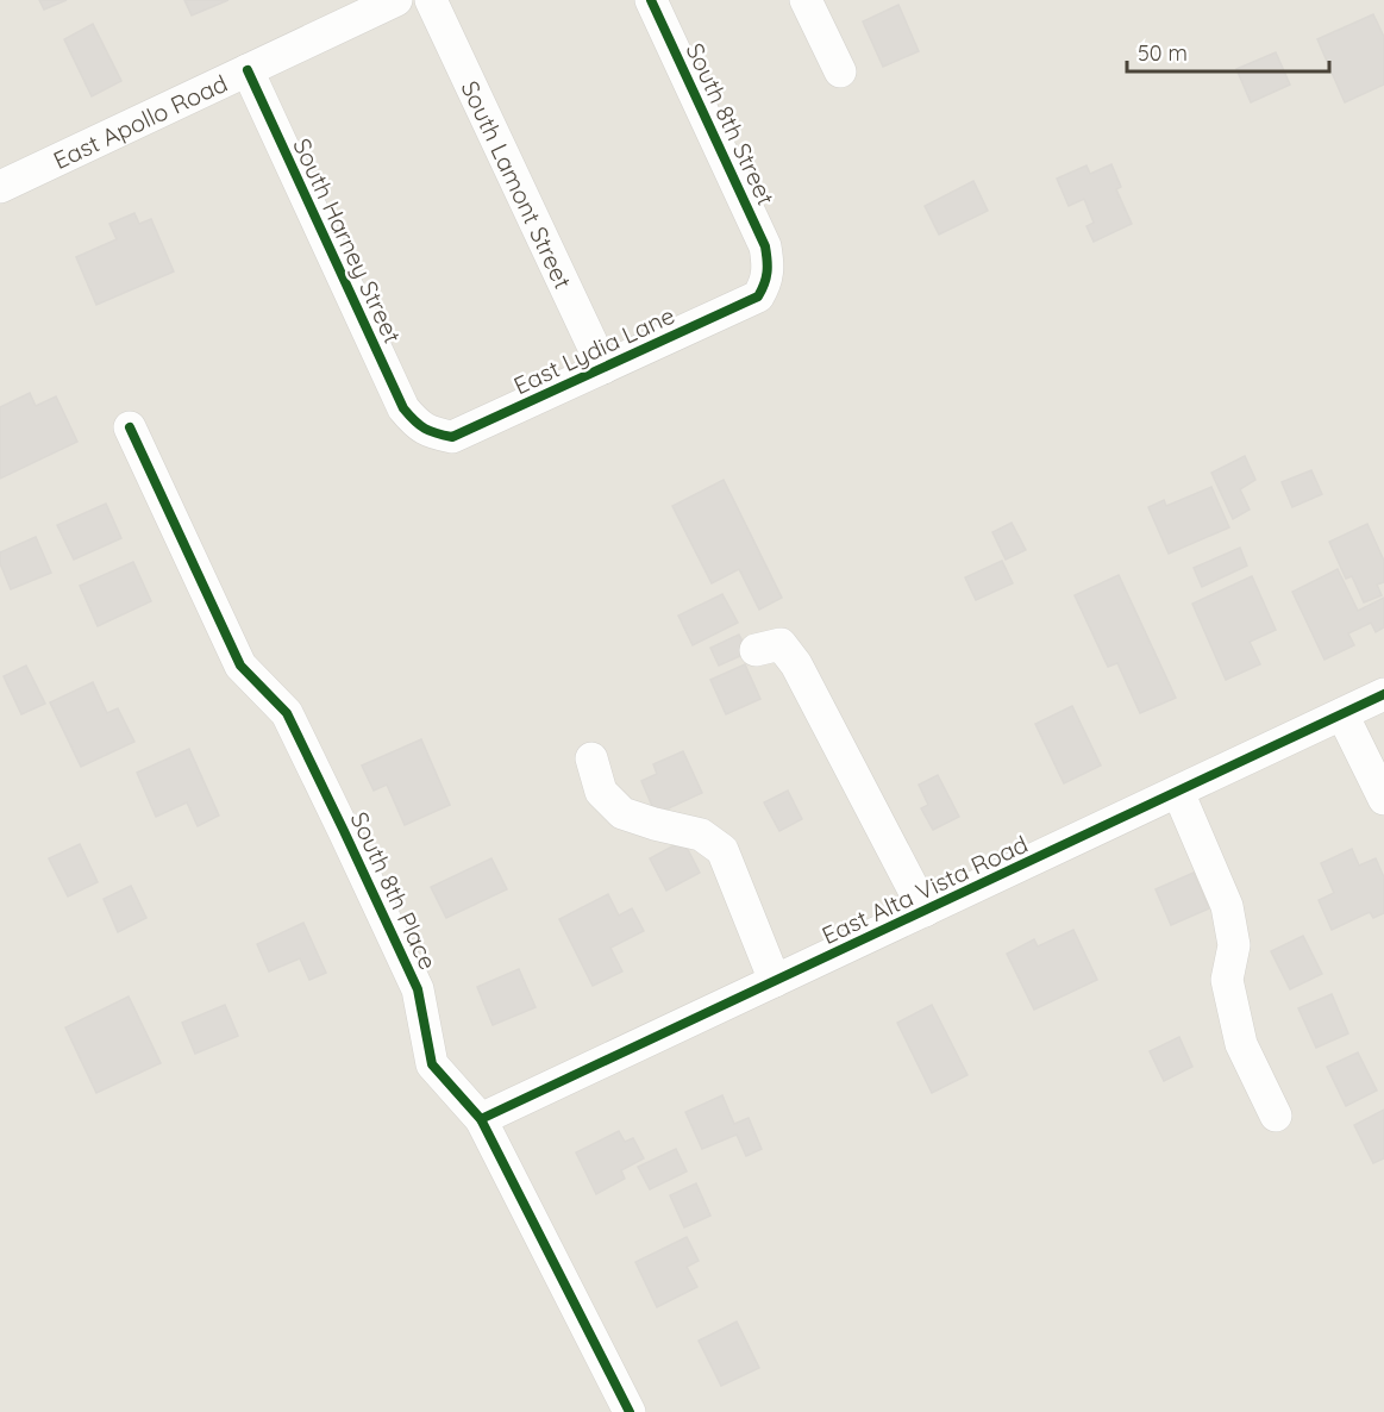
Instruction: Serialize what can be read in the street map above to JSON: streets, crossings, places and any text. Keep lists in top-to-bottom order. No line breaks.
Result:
{"streets":{"street":["East Apollo Road","South 8th Street","South Lamont Street","South Harney Street","East Lydia Lane","East Alta Vista Road","South 8th Place"]},"crossings":[["East Apollo Road","South Harney Street"],["South 8th Street","East Lydia Lane"],["South Lamont Street","East Lydia Lane"],["South Harney Street","East Lydia Lane"],["East Alta Vista Road","South 8th Place"]],"scale_bar":"50 m"}
